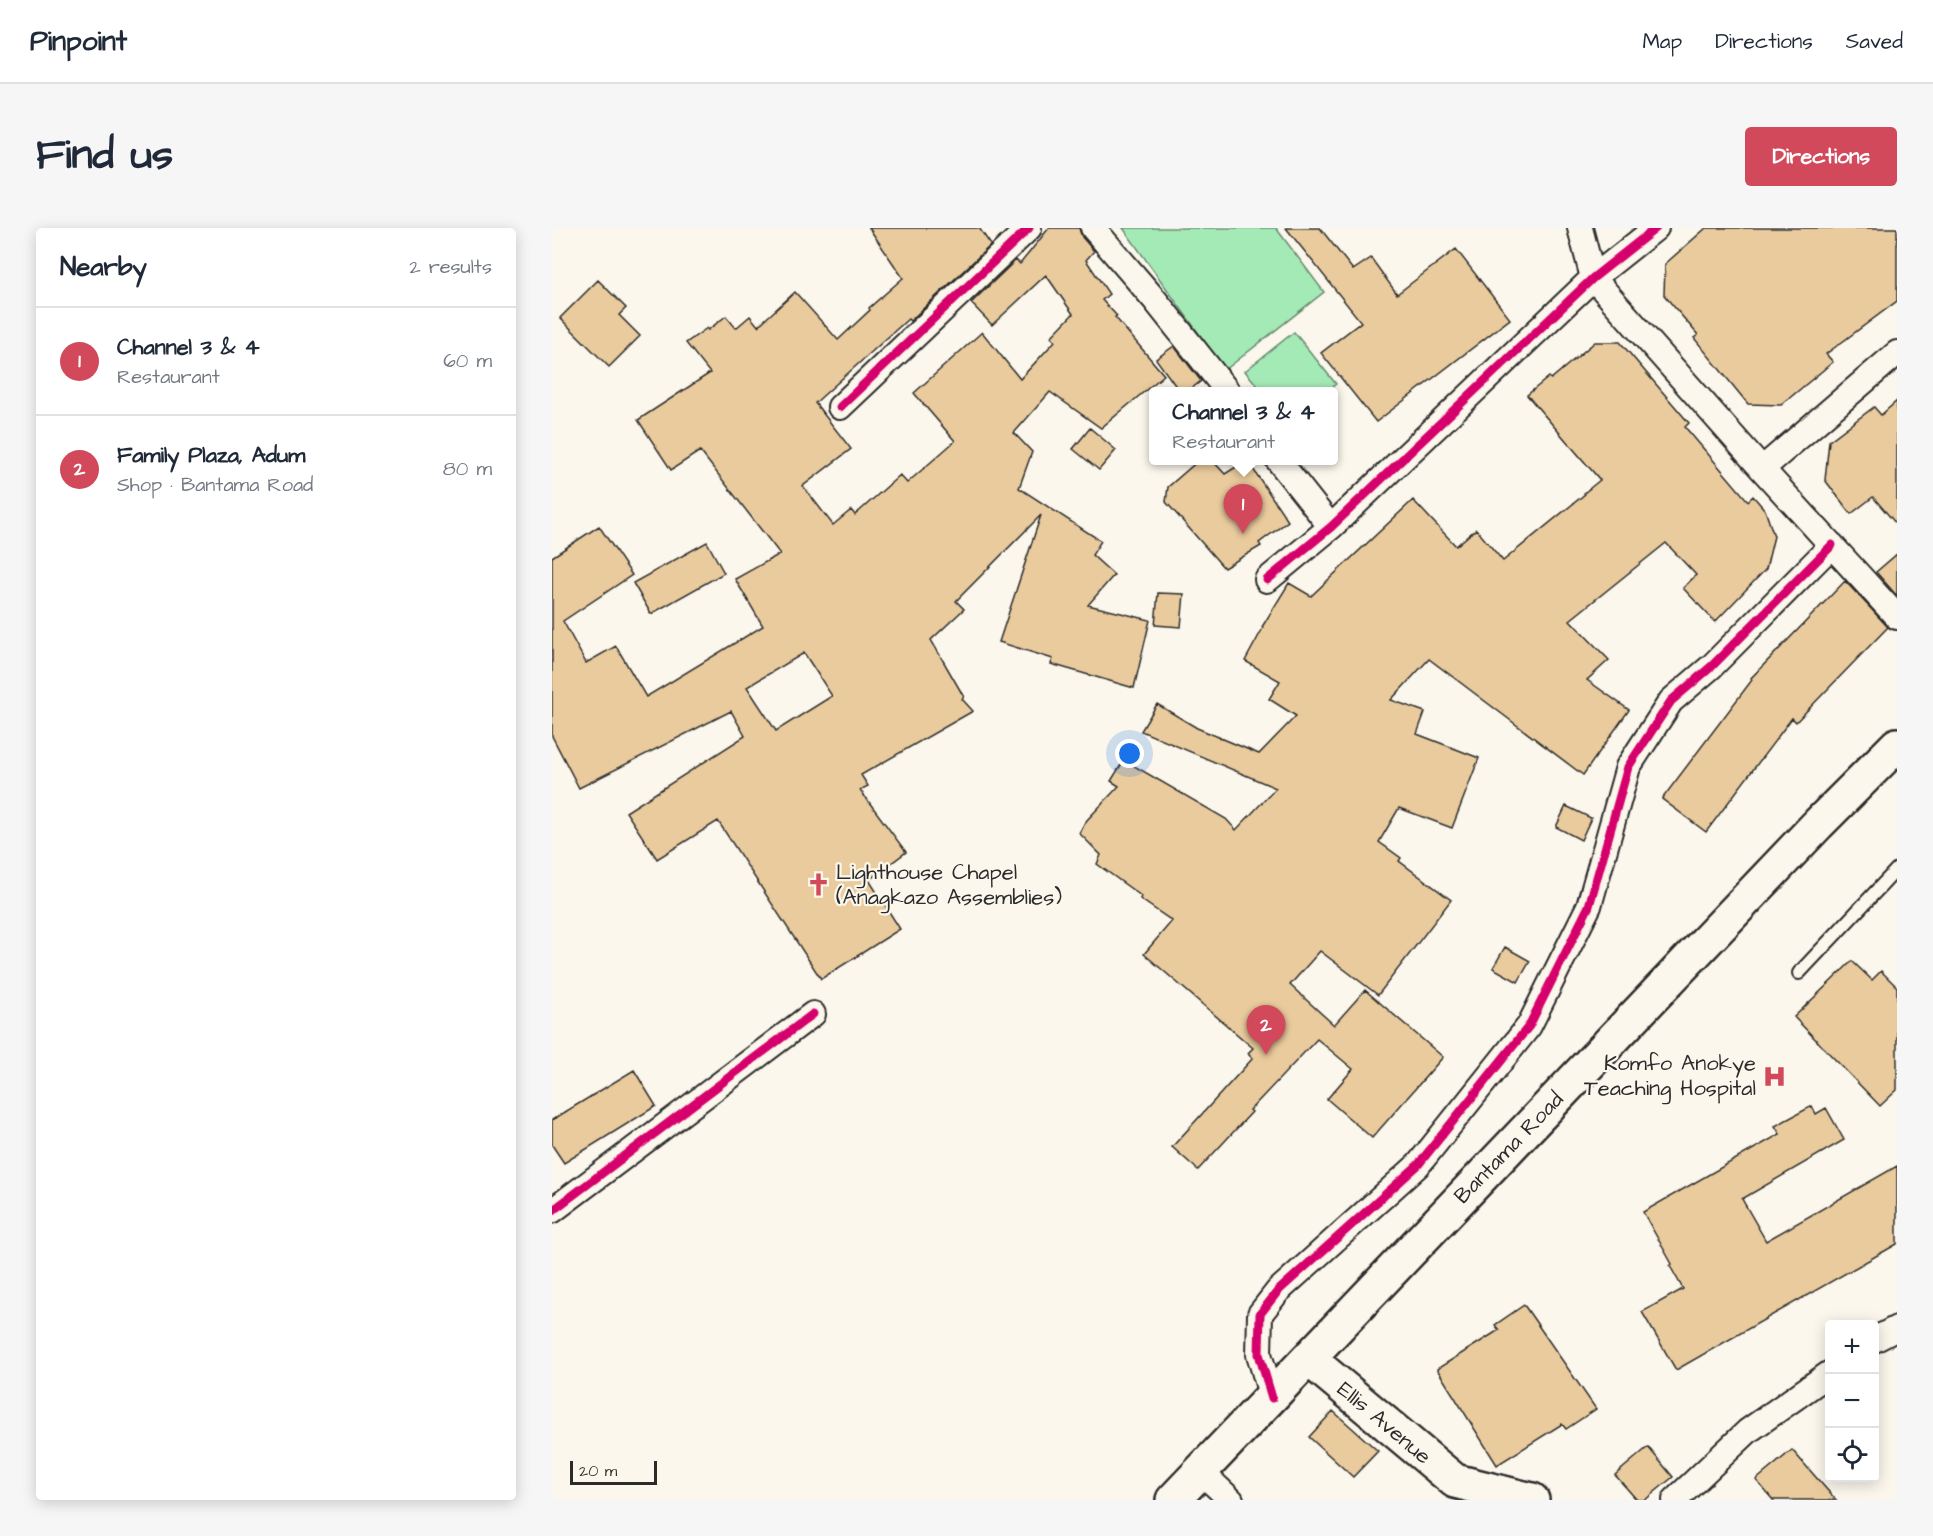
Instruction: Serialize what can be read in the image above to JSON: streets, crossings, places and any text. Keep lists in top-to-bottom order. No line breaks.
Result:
{"streets":{"main road":["Bantama Road","Ellis Avenue"]},"crossings":[["Bantama Road","Ellis Avenue"]],"places":{"church":["Lighthouse Chapel (Anagkazo Assemblies)"],"hospital":["Komfo Anokye Teaching Hospital"]},"scale_bar":"20 m","page":{"header":"Pinpoint","nav":["Map","Directions","Saved"],"title":"Find us","buttons":"Directions","heading":["Nearby","2 results"],"list":[{"mark":"1","name":"Channel 3 & 4","note":"Restaurant","value":"60 m"},{"mark":"2","name":"Family Plaza, Adum","note":"Shop · Bantama Road","value":"80 m"}],"popup":["Channel 3 & 4","Restaurant"],"pins":["1","2"],"map_buttons":["+","−"],"scale":"20 m"}}
